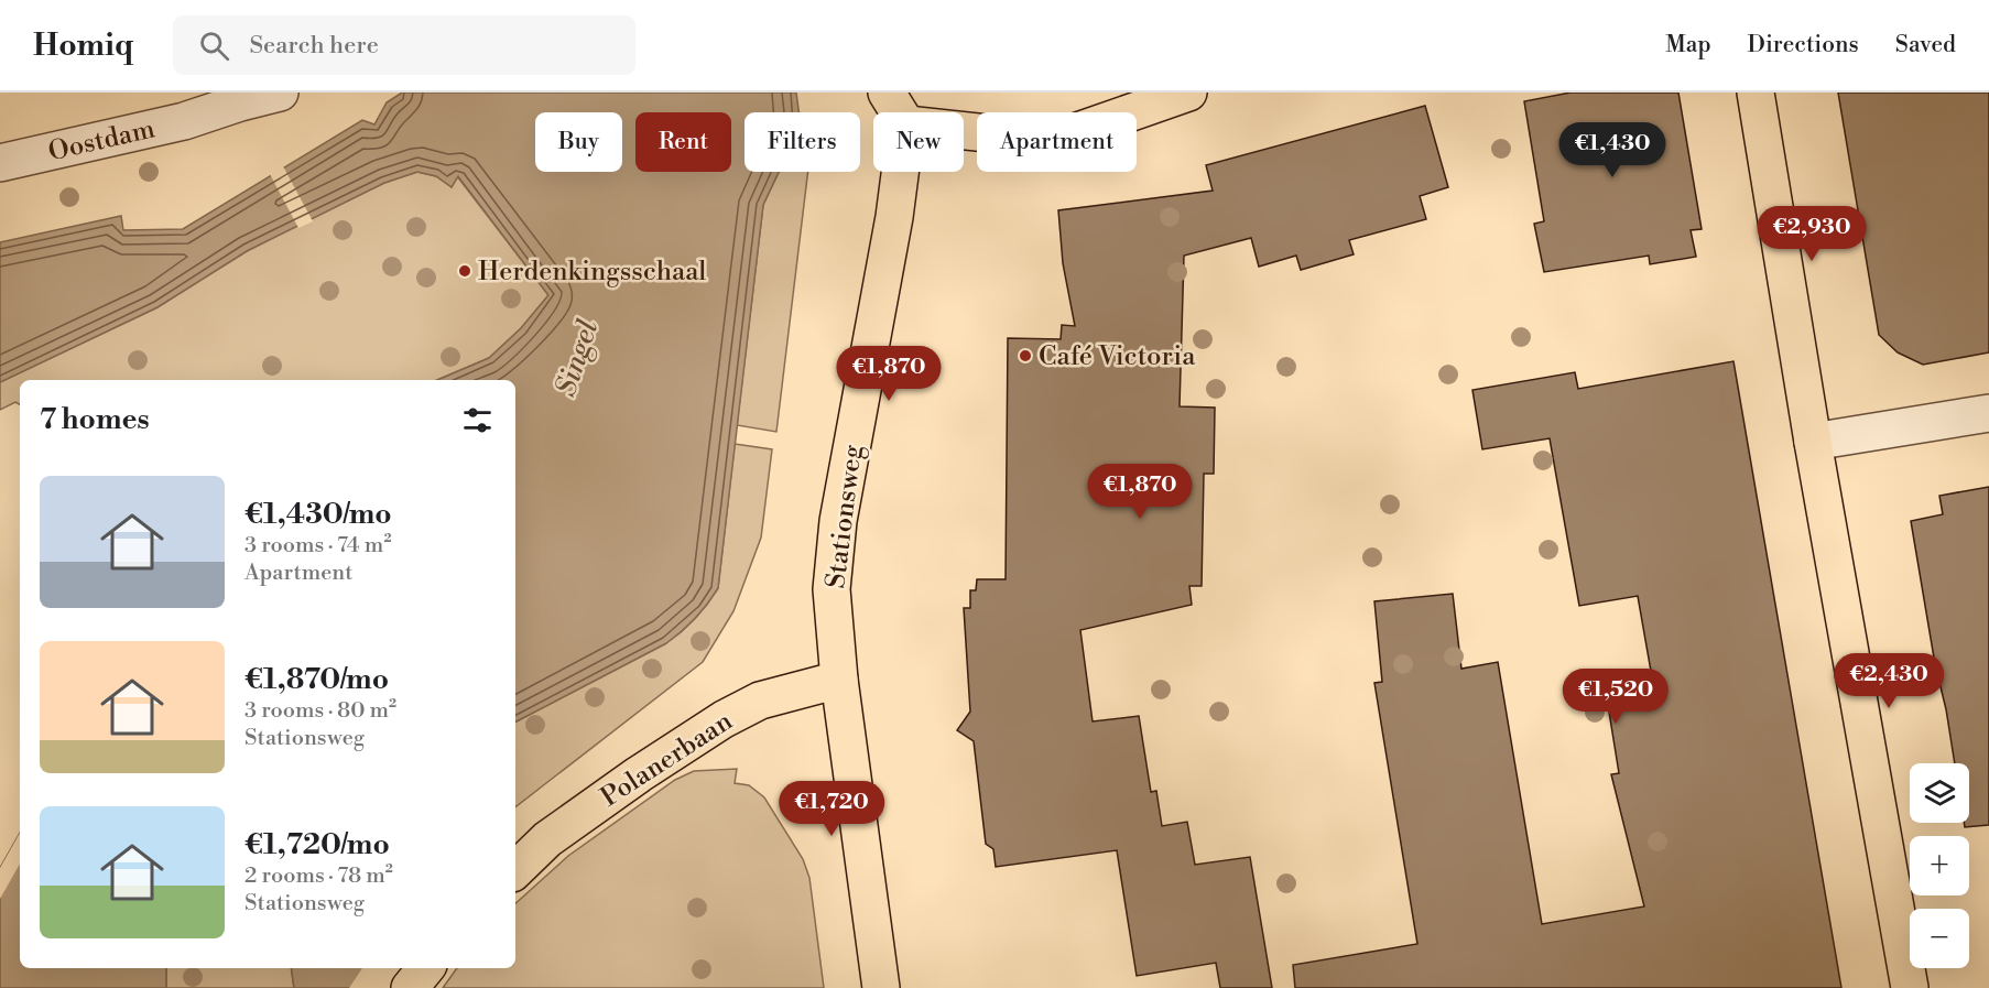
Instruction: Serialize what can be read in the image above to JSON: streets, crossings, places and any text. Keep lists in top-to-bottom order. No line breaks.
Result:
{"streets":{"main road":["Stationsweg","Polanerbaan"],"street":["Oostdam"]},"crossings":[["Stationsweg","Polanerbaan"]],"water":["Singel"],"places":["Herdenkingsschaal","Café Victoria"],"page":{"header":"Homiq","search":"Search here","nav":["Map","Directions","Saved"],"chip":["Buy","Rent","Filters","New","Apartment"],"price":["€1,430","€2,930","€1,870","€1,870","€2,430","€1,520","€1,720"],"heading":"7 homes","list":[{"name":"€1,430/mo","note":"3 rooms · 74 m² · Apartment"},{"name":"€1,870/mo","note":"3 rooms · 80 m² · Stationsweg"},{"name":"€1,720/mo","note":"2 rooms · 78 m² · Stationsweg"}],"map_buttons":["+","−"]}}
